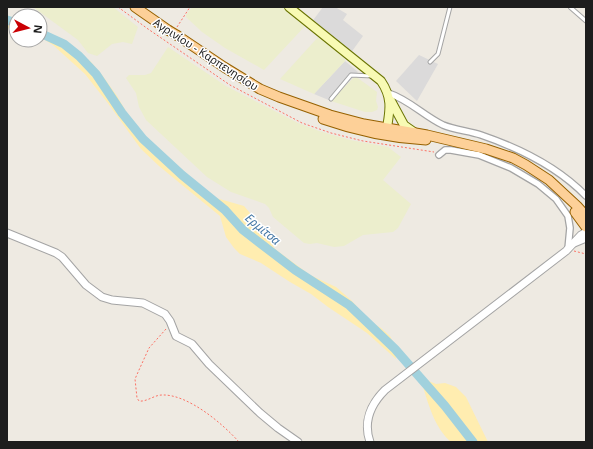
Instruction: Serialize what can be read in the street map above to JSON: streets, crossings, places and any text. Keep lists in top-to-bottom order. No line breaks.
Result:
{"streets":{"main road":["Αγρινίου - Καρπενησίου"]},"water":["Ερμίτσα"],"north":"right"}
